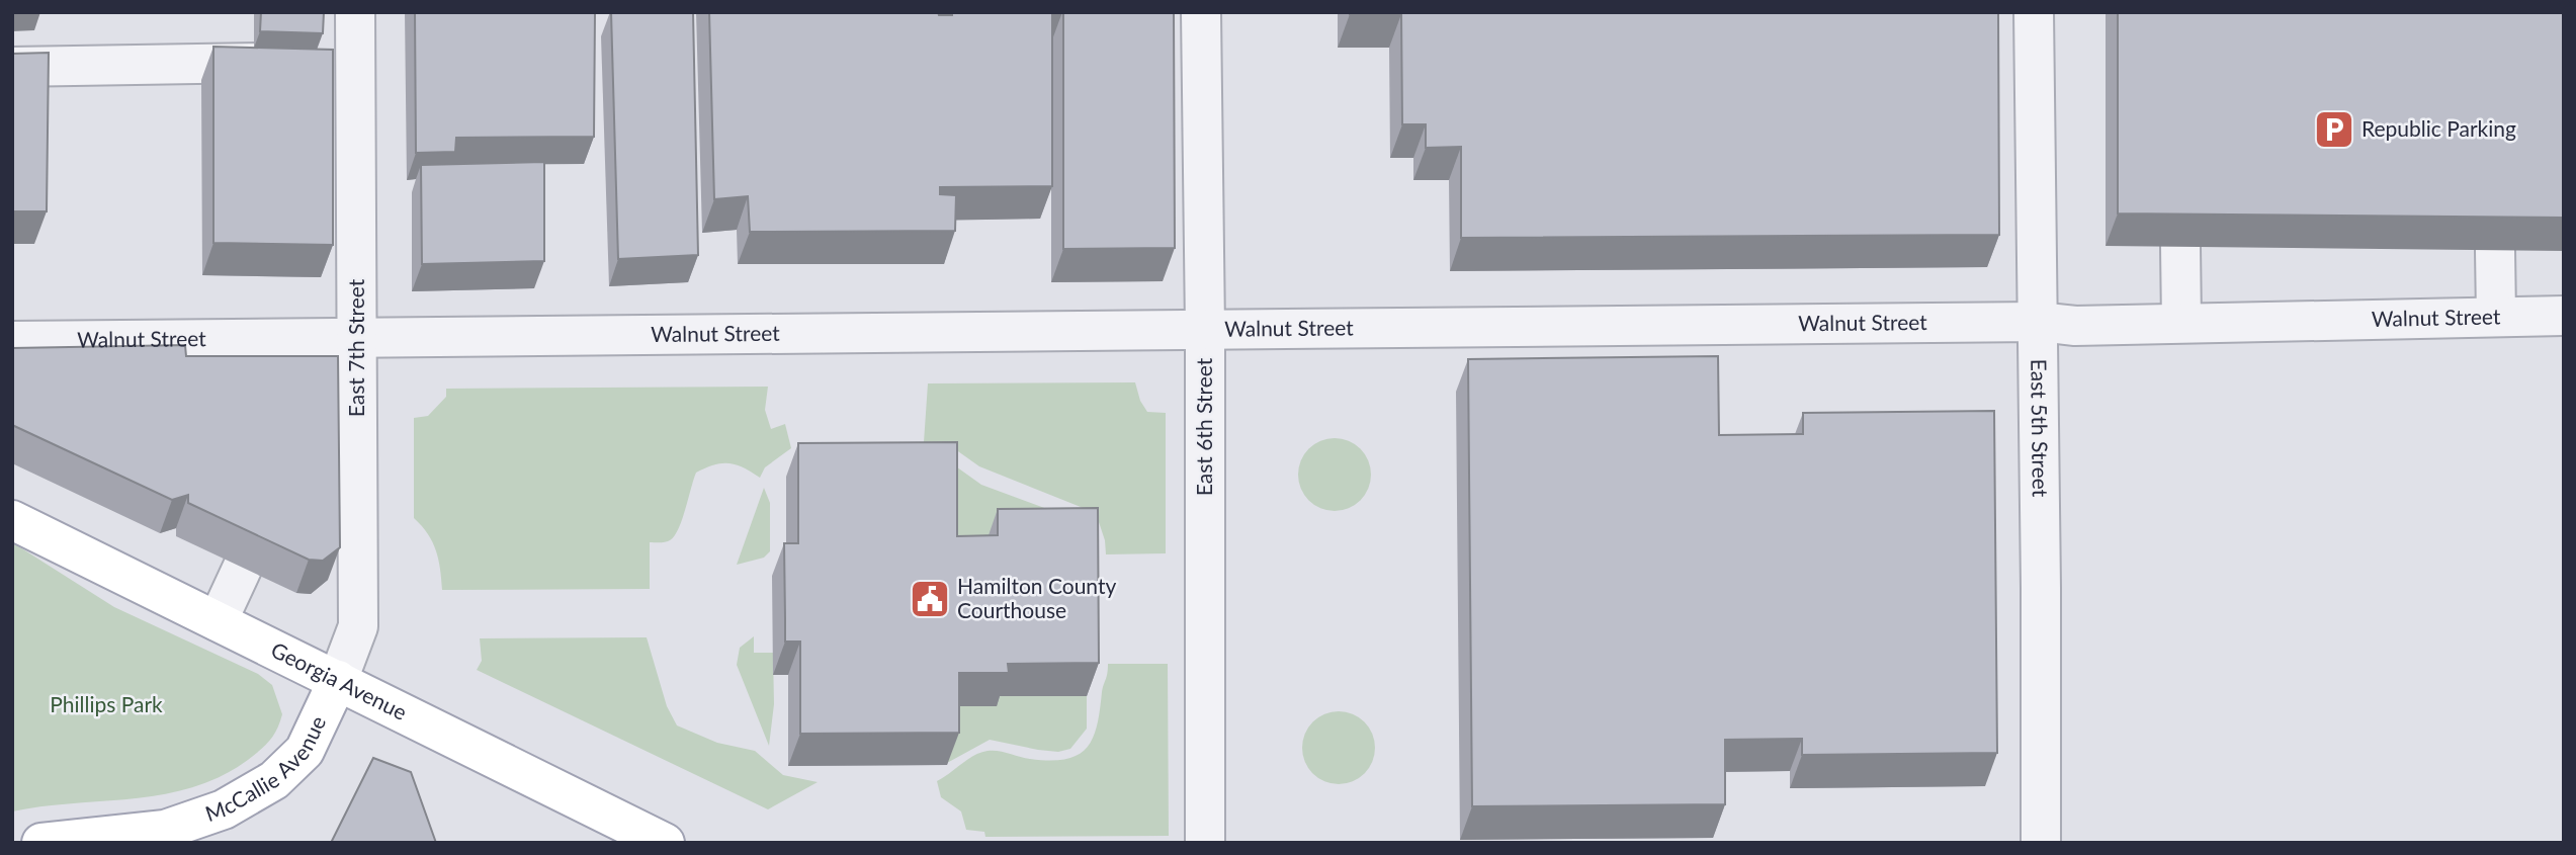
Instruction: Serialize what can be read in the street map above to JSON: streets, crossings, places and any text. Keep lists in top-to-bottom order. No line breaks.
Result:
{"streets":{"main road":["Georgia Avenue","McCallie Avenue"],"street":["Walnut Street","East 7th Street","East 6th Street","East 5th Street"]},"crossings":[["Walnut Street","East 7th Street"],["Walnut Street","East 6th Street"],["Walnut Street","East 5th Street"],["East 7th Street","Georgia Avenue"],["East 7th Street","McCallie Avenue"],["Georgia Avenue","McCallie Avenue"]],"parks":["Phillips Park"],"places":{"parking":["Republic Parking"],"public building":["Hamilton County Courthouse"]}}
